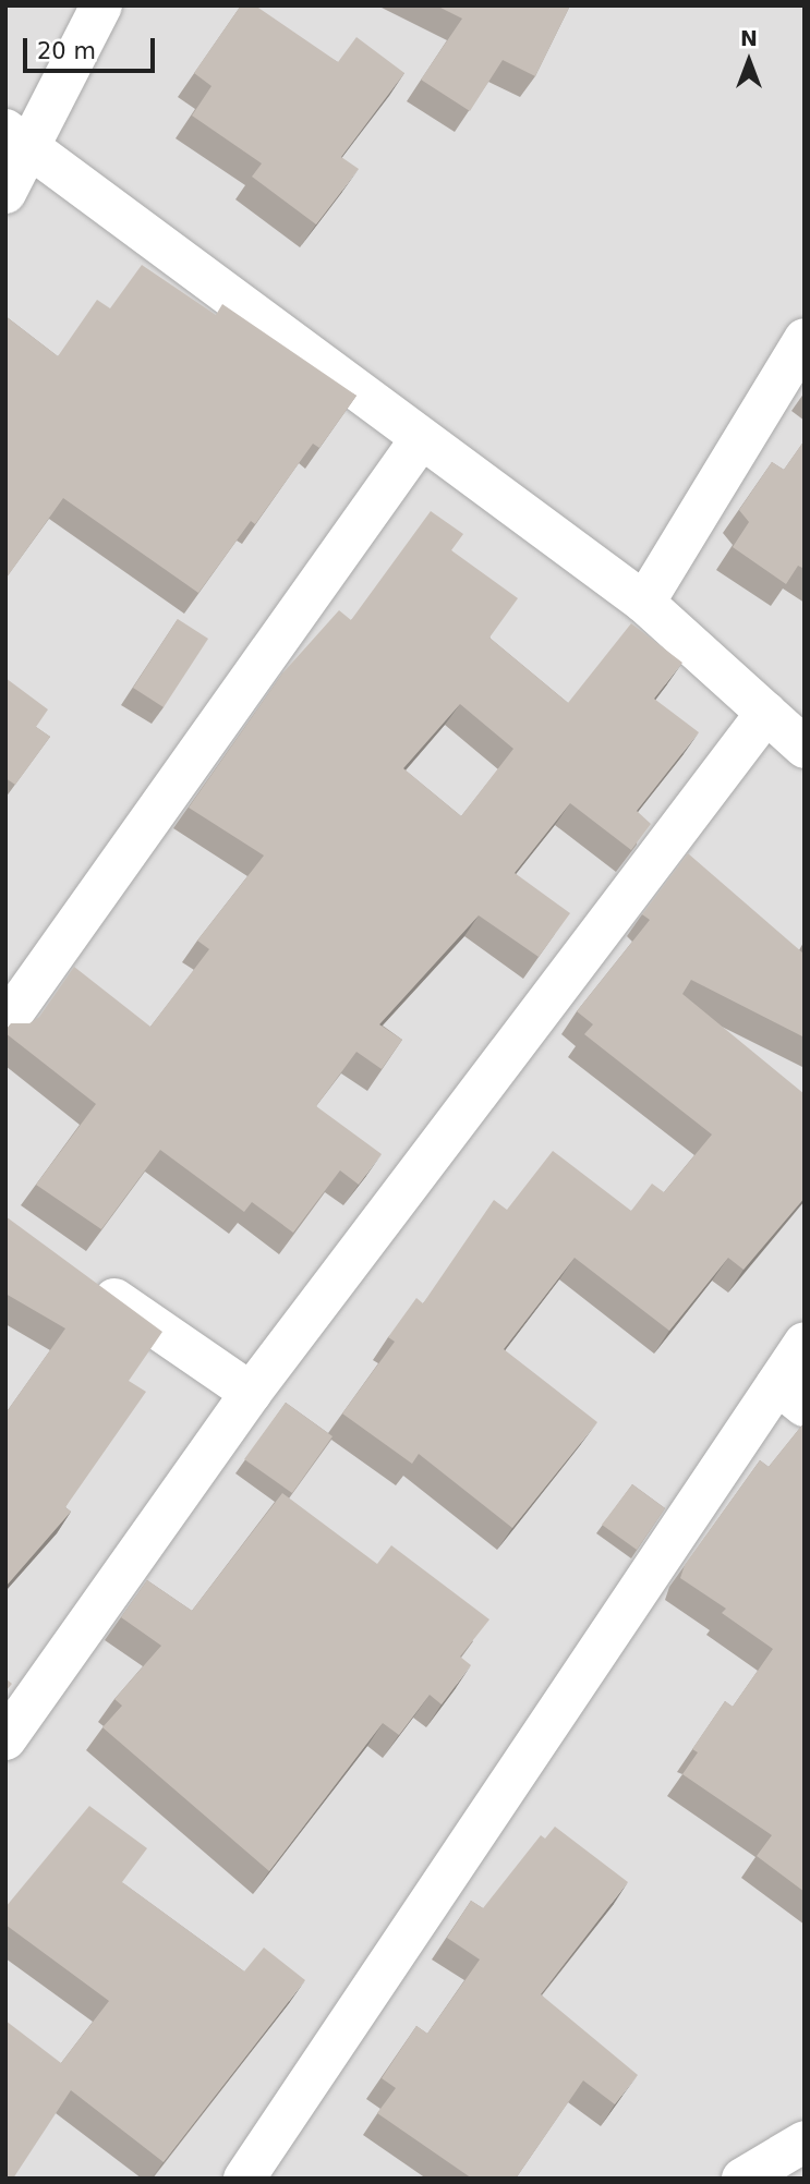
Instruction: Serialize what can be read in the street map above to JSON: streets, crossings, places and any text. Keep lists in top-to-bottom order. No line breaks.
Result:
{"scale_bar":"20 m","north":"top"}
